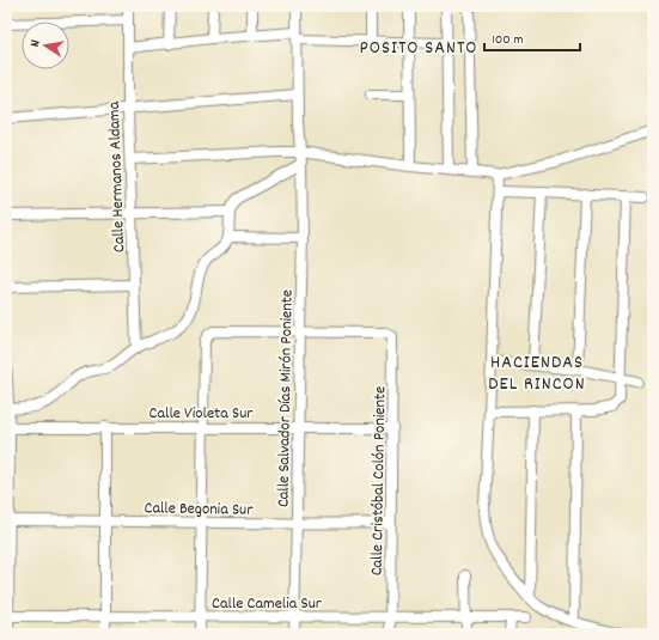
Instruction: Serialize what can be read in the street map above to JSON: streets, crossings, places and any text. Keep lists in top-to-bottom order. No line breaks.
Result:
{"streets":{"street":["Calle Hermanos Aldama","Calle Salvador Días Mirón Poniente","Calle Violeta Sur","Calle Cristóbal Colón Poniente","Calle Begonia Sur","Calle Camelia Sur"]},"crossings":[["Calle Salvador Días Mirón Poniente","Calle Violeta Sur"],["Calle Salvador Días Mirón Poniente","Calle Cristóbal Colón Poniente"],["Calle Salvador Días Mirón Poniente","Calle Begonia Sur"],["Calle Salvador Días Mirón Poniente","Calle Camelia Sur"],["Calle Violeta Sur","Calle Cristóbal Colón Poniente"],["Calle Cristóbal Colón Poniente","Calle Begonia Sur"],["Calle Cristóbal Colón Poniente","Calle Camelia Sur"]],"districts":["POSITO SANTO","HACIENDAS DEL RINCON"],"scale_bar":"100 m","north":"left"}
